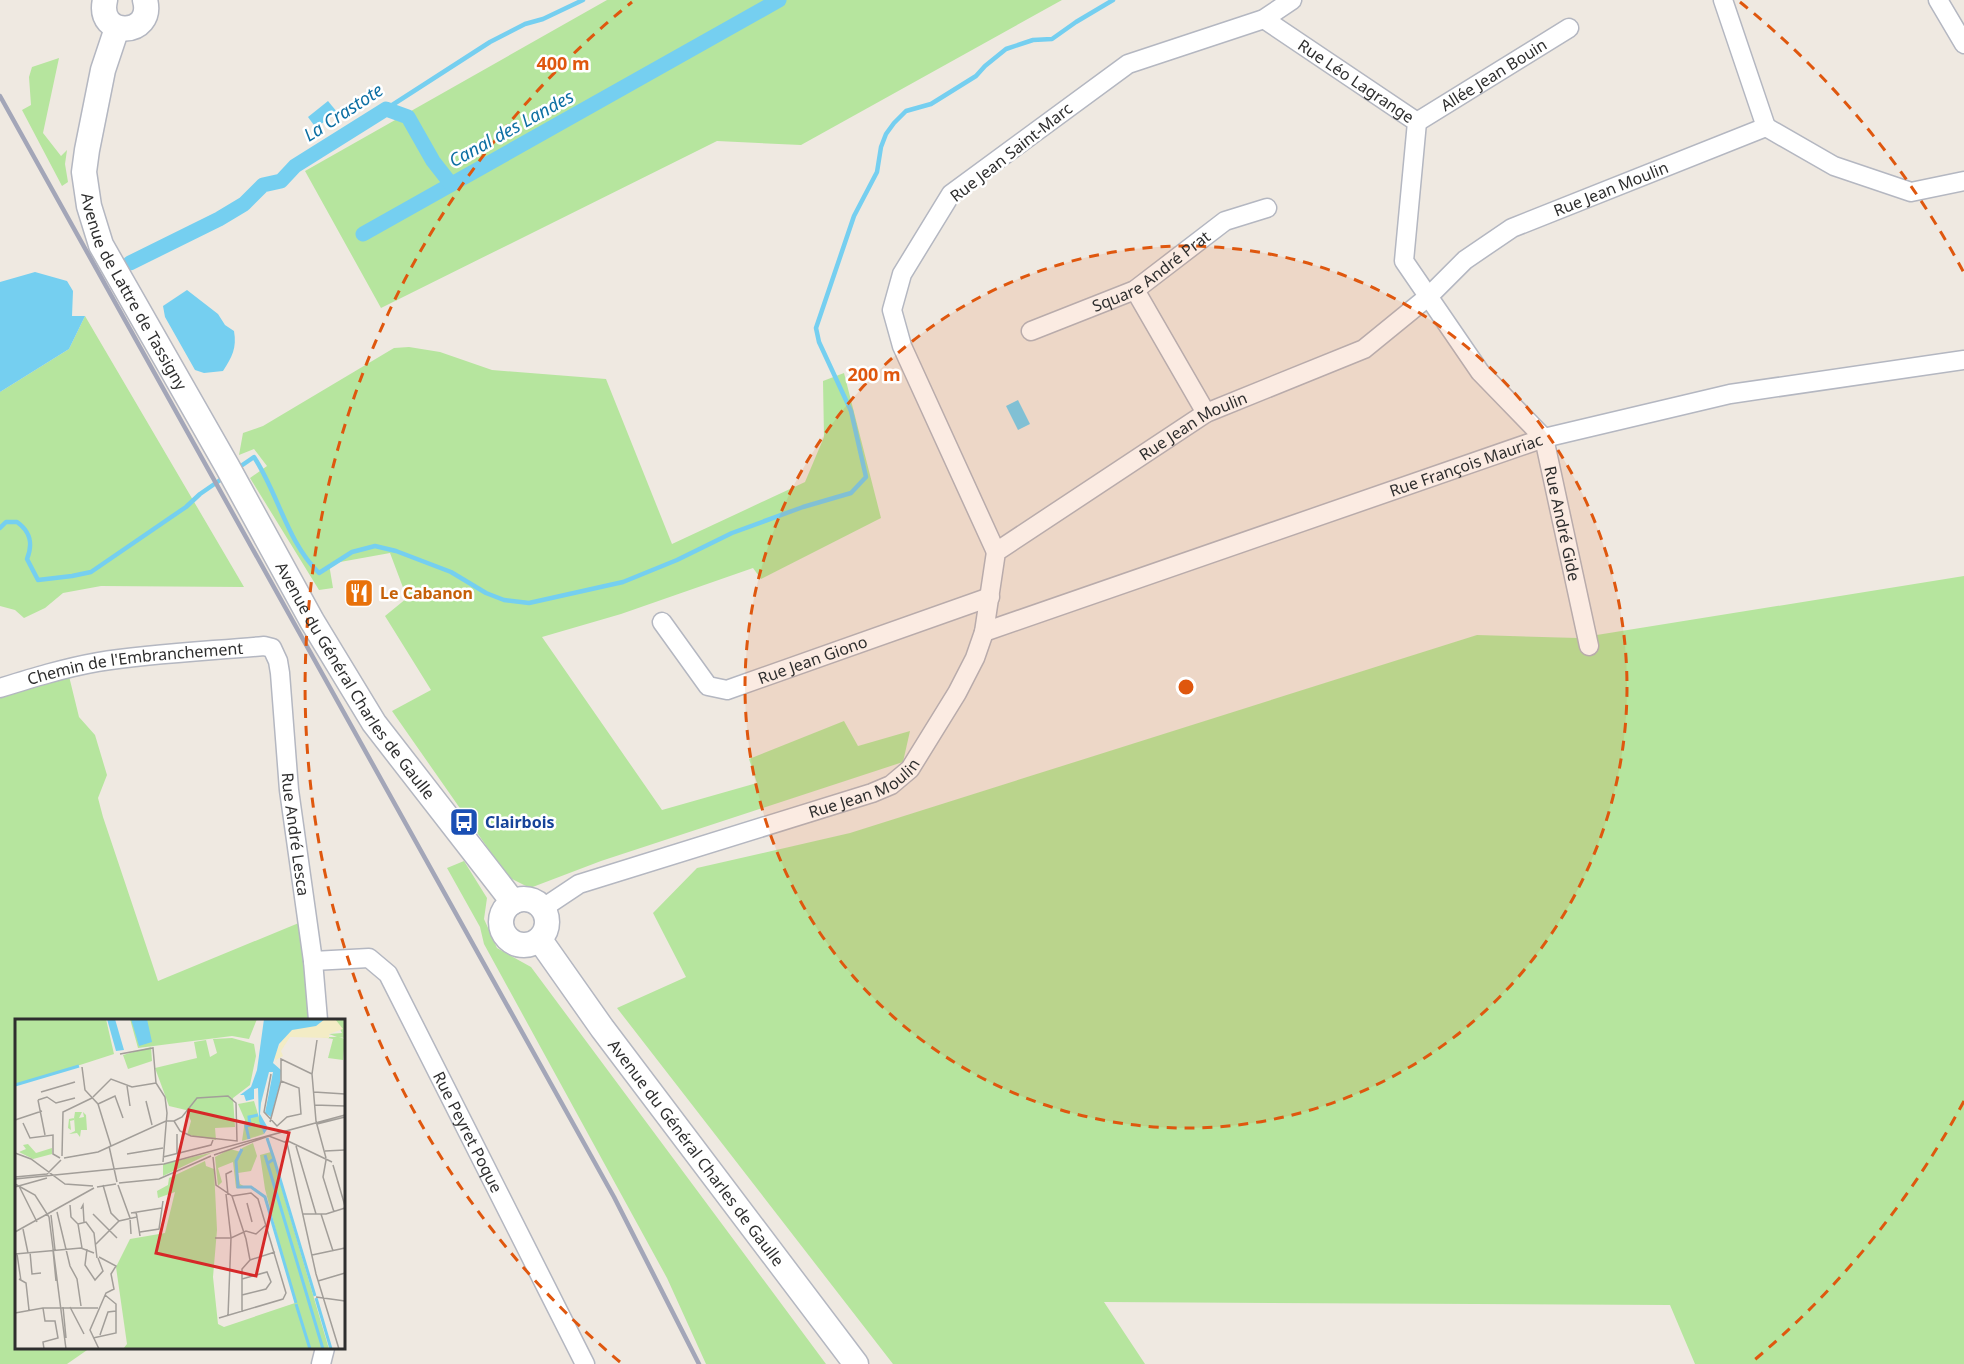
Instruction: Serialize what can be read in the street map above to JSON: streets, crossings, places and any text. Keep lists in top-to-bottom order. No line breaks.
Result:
{"streets":{"main road":["Avenue de Lattre de Tassigny","Avenue du Général Charles de Gaulle"],"street":["Allée Jean Bouin","Rue Léo Lagrange","Rue Jean Saint-Marc","Rue Jean Moulin","Square André Prat","Rue François Mauriac","Rue André Gide","Rue Jean Giono","Chemin de l'Embranchement","Rue André Lesca","Rue Peyret Poque"]},"crossings":[["Allée Jean Bouin","Rue Léo Lagrange"],["Rue Léo Lagrange","Rue Jean Saint-Marc"],["Rue Léo Lagrange","Rue Jean Moulin"],["Rue Jean Saint-Marc","Rue Jean Moulin"],["Rue Jean Moulin","Rue François Mauriac"],["Rue Jean Moulin","Rue Jean Giono"],["Rue Jean Moulin","Avenue du Général Charles de Gaulle"],["Avenue de Lattre de Tassigny","Avenue du Général Charles de Gaulle"],["Rue François Mauriac","Rue André Gide"],["Chemin de l'Embranchement","Rue André Lesca"],["Rue André Lesca","Rue Peyret Poque"]],"water":["La Crastote","Canal des Landes"],"places":{"restaurant":["Le Cabanon"],"bus stop":["Clairbois"]},"rings":["400 m","200 m"]}
